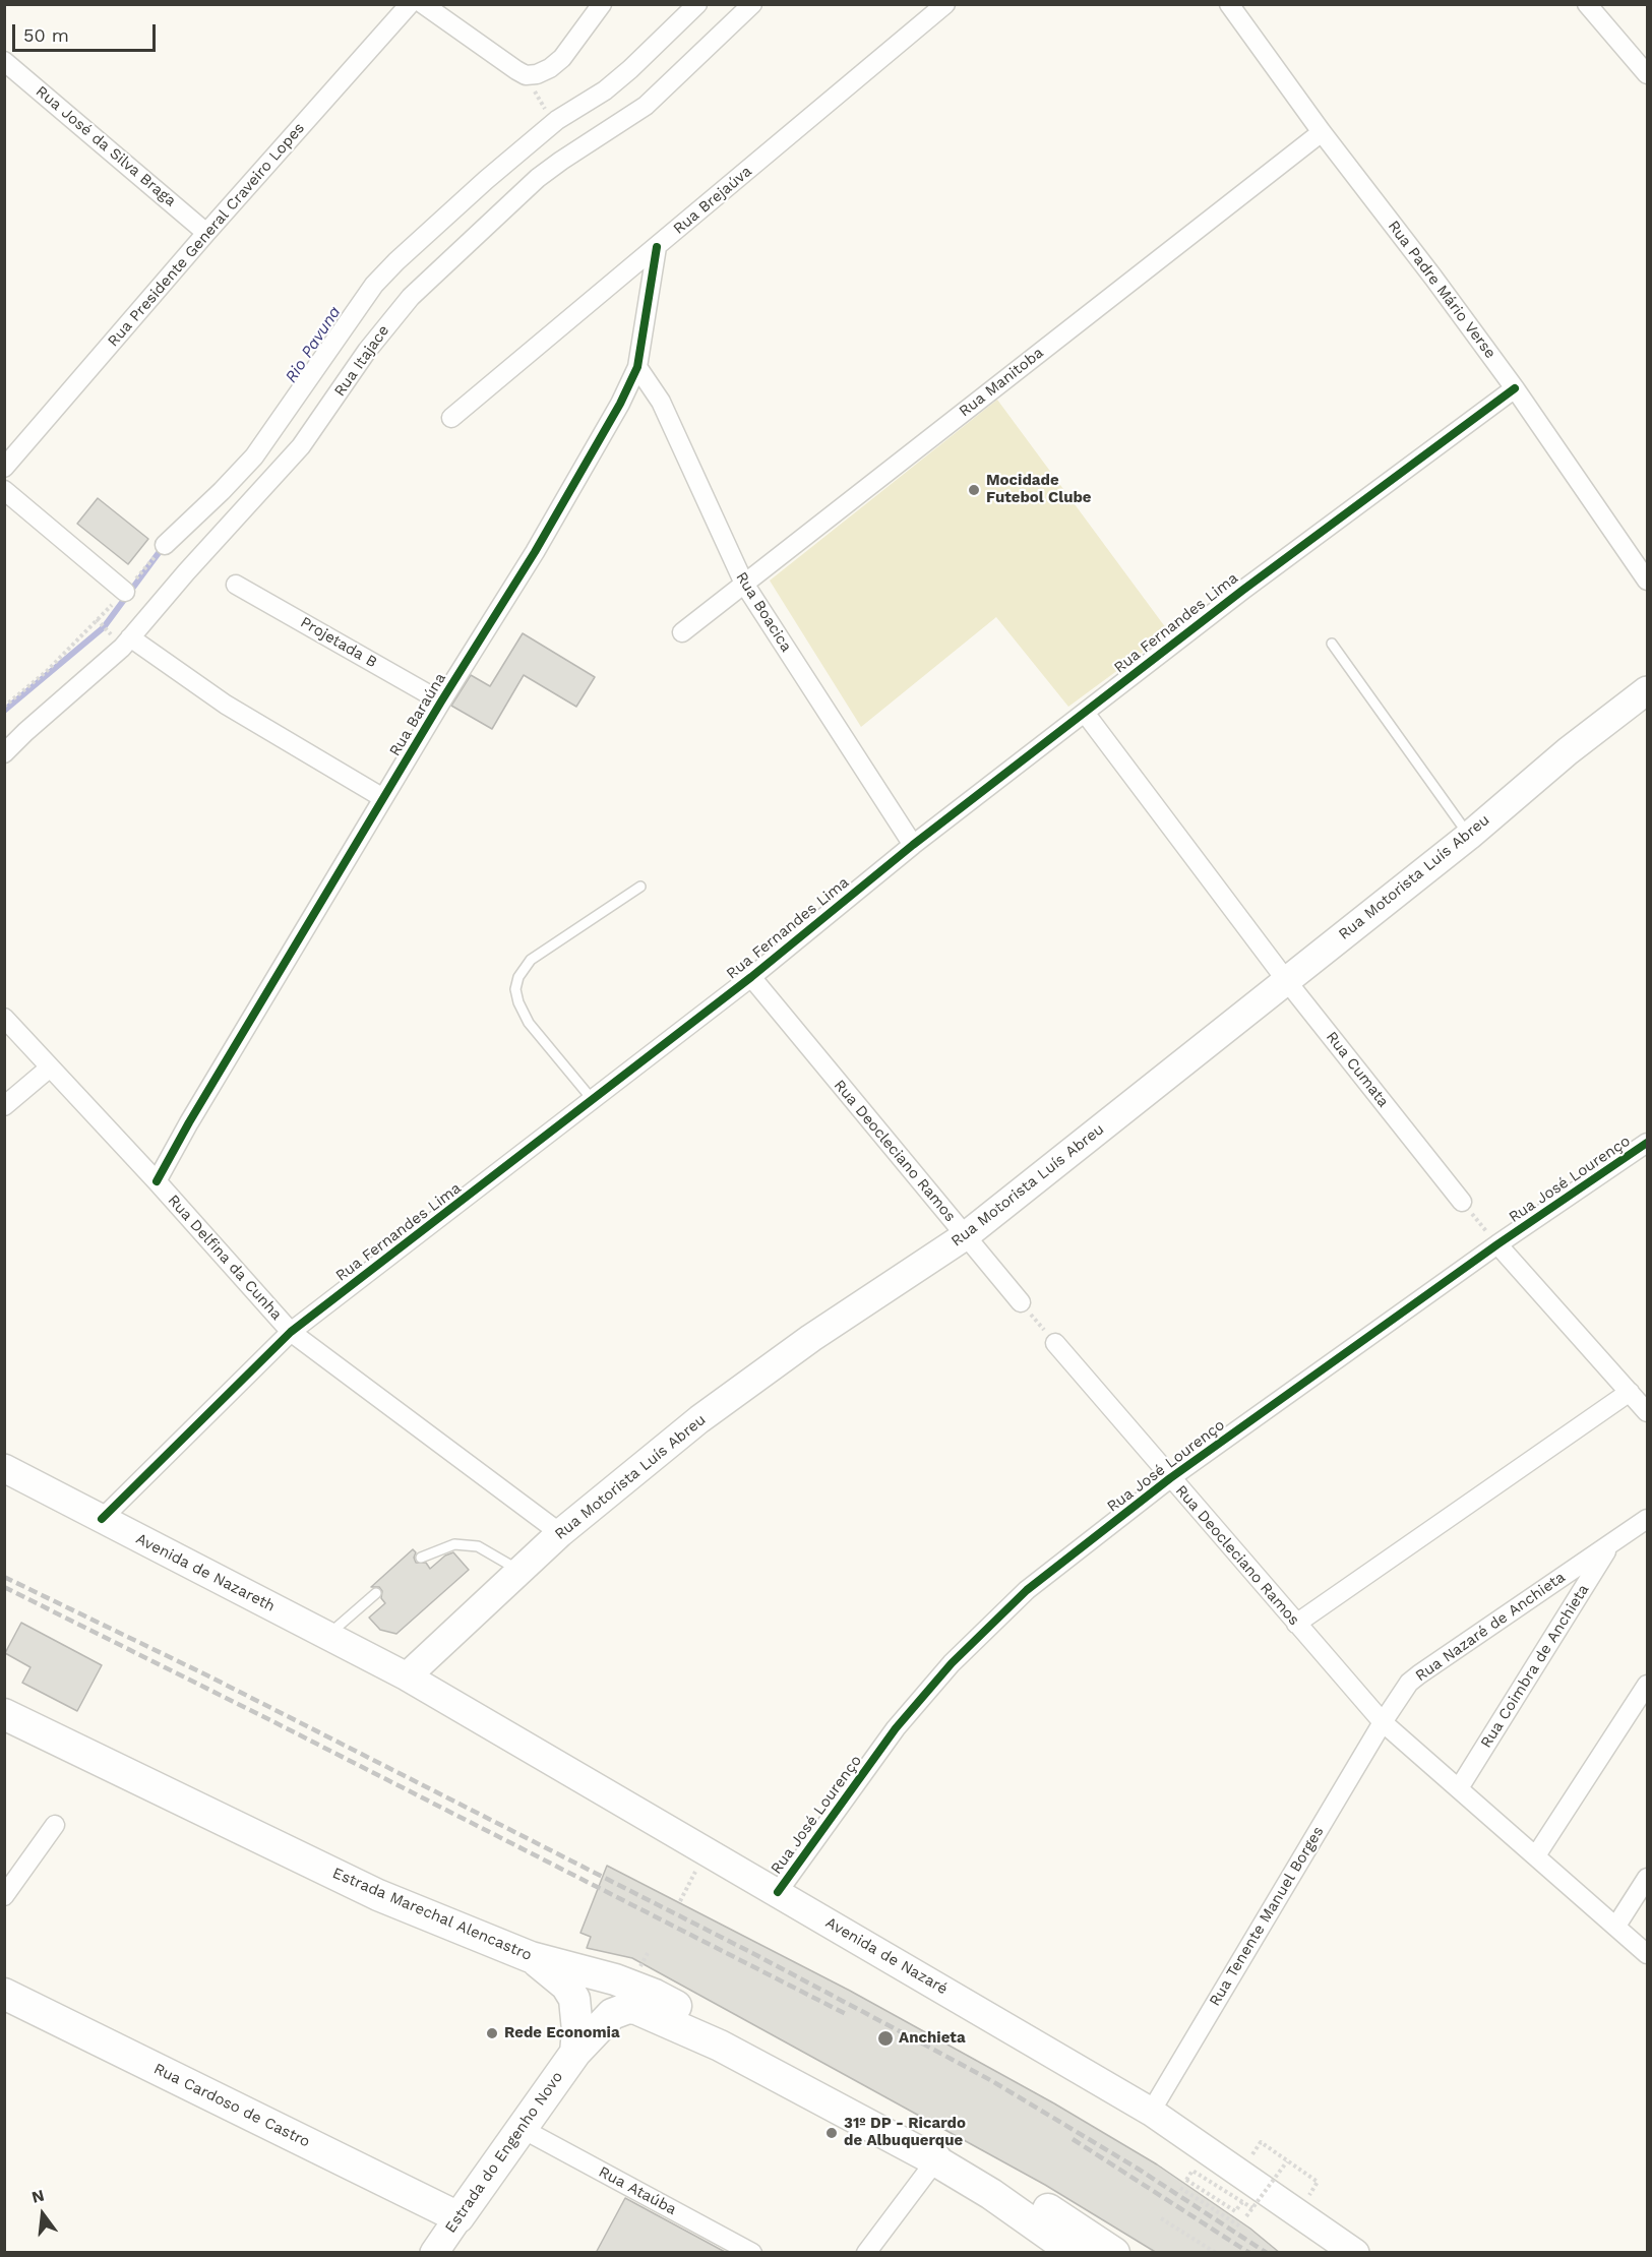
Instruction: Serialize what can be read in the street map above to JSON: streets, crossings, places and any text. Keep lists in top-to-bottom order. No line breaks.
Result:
{"streets":{"main road":["Rua Motorista Luís Abreu","Avenida de Nazareth","Estrada Marechal Alencastro","Avenida de Nazaré","Rua Cardoso de Castro","Estrada do Engenho Novo"],"street":["Rua José da Silva Braga","Rua Brejaúva","Rua Presidente General Craveiro Lopes","Rua Padre Mário Verse","Rua Itajace","Rua Manitoba","Rua Boacica","Rua Fernandes Lima","Projetada B","Rua Baraúna","Rua Cumata","Rua Deocleciano Ramos","Rua José Lourenço","Rua Delfina da Cunha","Rua Nazaré de Anchieta","Rua Coimbra de Anchieta","Rua Tenente Manuel Borges","Rua Ataúba"]},"crossings":[["Rua José da Silva Braga","Rua Presidente General Craveiro Lopes"],["Rua Brejaúva","Rua Baraúna"],["Rua Padre Mário Verse","Rua Manitoba"],["Rua Padre Mário Verse","Rua Fernandes Lima"],["Rua Manitoba","Rua Boacica"],["Rua Boacica","Rua Fernandes Lima"],["Rua Boacica","Rua Baraúna"],["Rua Fernandes Lima","Rua Cumata"],["Rua Fernandes Lima","Rua Deocleciano Ramos"],["Rua Fernandes Lima","Rua Delfina da Cunha"],["Rua Fernandes Lima","Avenida de Nazareth"],["Projetada B","Rua Baraúna"],["Rua Baraúna","Rua Delfina da Cunha"],["Rua Motorista Luís Abreu","Rua Cumata"],["Rua Motorista Luís Abreu","Rua Deocleciano Ramos"],["Rua Motorista Luís Abreu","Rua Delfina da Cunha"],["Rua Motorista Luís Abreu","Avenida de Nazareth"],["Rua Motorista Luís Abreu","Avenida de Nazaré"],["Rua Deocleciano Ramos","Rua José Lourenço"],["Rua Deocleciano Ramos","Rua Nazaré de Anchieta"],["Rua Deocleciano Ramos","Rua Coimbra de Anchieta"],["Rua Deocleciano Ramos","Rua Tenente Manuel Borges"],["Rua José Lourenço","Avenida de Nazaré"],["Avenida de Nazareth","Avenida de Nazaré"],["Rua Nazaré de Anchieta","Rua Coimbra de Anchieta"],["Rua Nazaré de Anchieta","Rua Tenente Manuel Borges"],["Estrada Marechal Alencastro","Estrada do Engenho Novo"],["Rua Tenente Manuel Borges","Avenida de Nazaré"],["Rua Cardoso de Castro","Estrada do Engenho Novo"],["Estrada do Engenho Novo","Rua Ataúba"]],"water":["Rio Pavuna"],"places":["Mocidade Futebol Clube","Rede Economia","Anchieta","31º DP - Ricardo de Albuquerque"],"scale_bar":"50 m","north":"top"}
